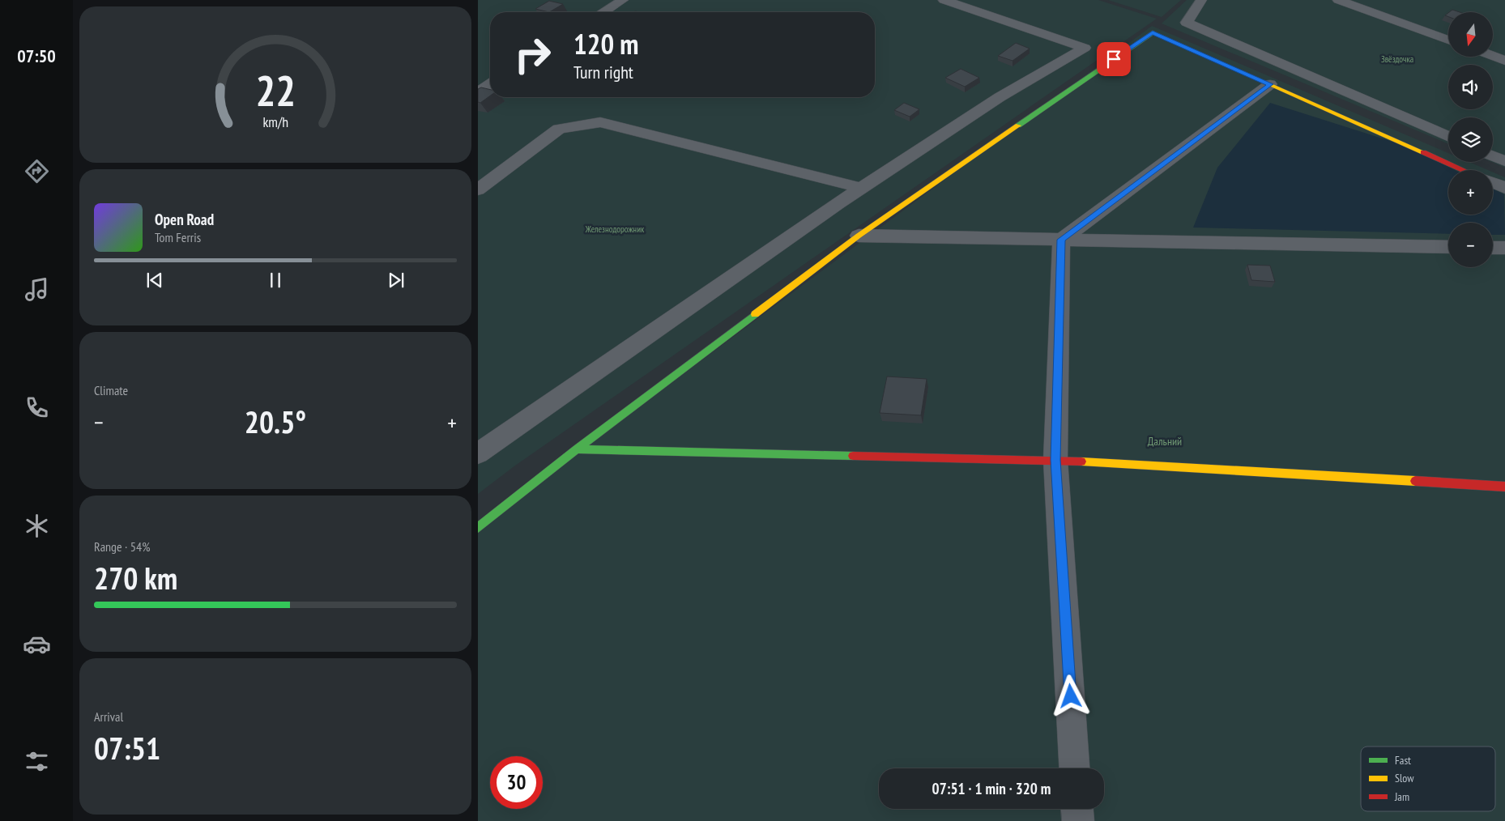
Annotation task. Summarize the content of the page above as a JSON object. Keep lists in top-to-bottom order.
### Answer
{
  "parks": ["Звёздочка", "Железнодорожник", "Дальний"],
  "legend": ["Fast", "Slow", "Jam"],
  "north": "bottom",
  "page": {
    "tabs": "07:50",
    "map_buttons": ["+", "−"],
    "turn": ["120 m", "Turn right"],
    "song": ["Open Road", "Tom Ferris"],
    "tile": [
      "Climate",
      ["Range · 54%", "270 km"],
      ["Arrival", "07:51"]
    ],
    "heat": ["−", "20.5°", "+"],
    "limit": "30",
    "trip": "07:51 · 1 min · 320 m",
    "gauge": ["22", "km/h"]
  }
}
